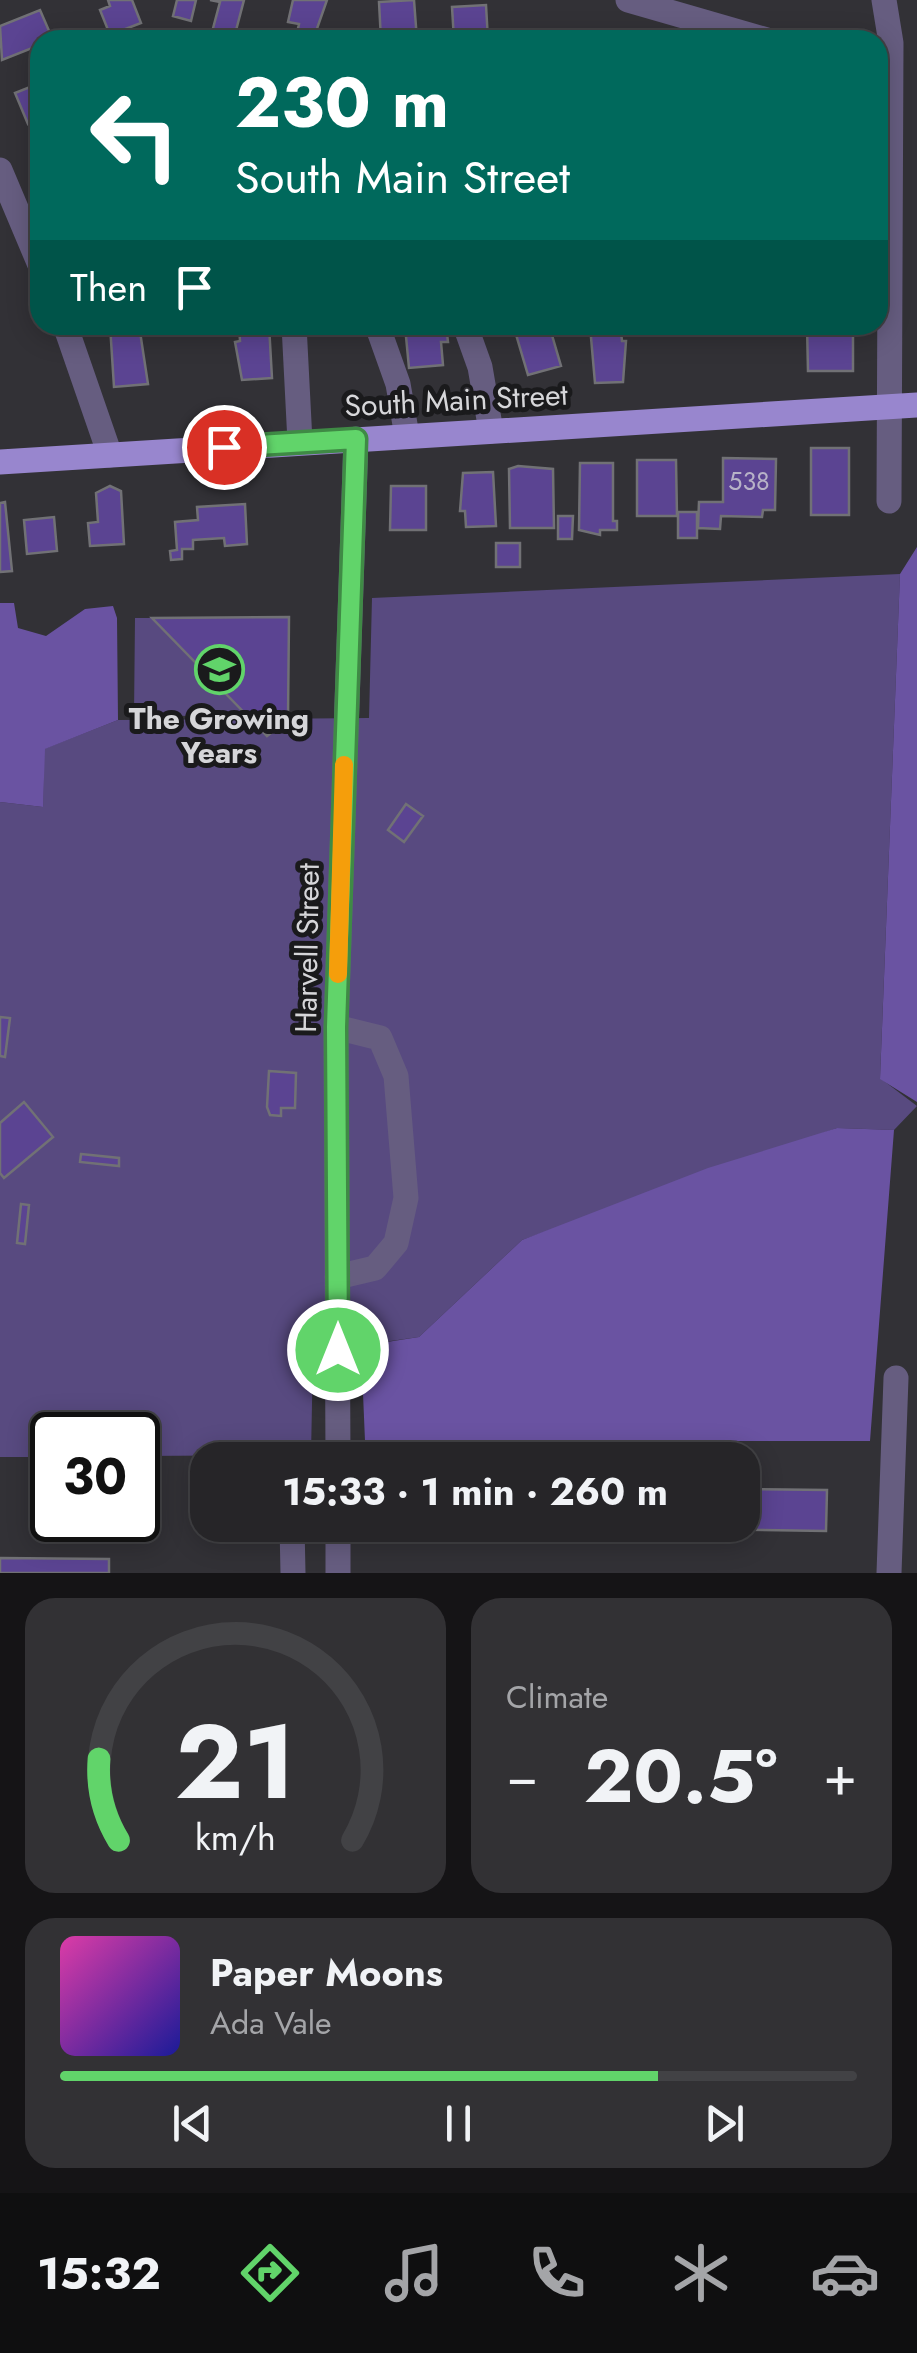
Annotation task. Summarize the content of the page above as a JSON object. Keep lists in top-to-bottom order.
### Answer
{
  "streets": {
    "main road": ["South Main Street"],
    "street": ["Harvell Street"]
  },
  "crossings": [
    ["South Main Street", "Harvell Street"]
  ],
  "places": {
    "school or university": ["The Growing Years"]
  },
  "house_numbers": ["538"],
  "page": {
    "turn": ["230 m", "South Main Street"],
    "then": "Then",
    "limit": "30",
    "trip": "15:33 · 1 min · 260 m",
    "tile": "Climate",
    "heat": ["−", "20.5°", "+"],
    "song": ["Paper Moons", "Ada Vale"],
    "tabs": "15:32",
    "gauge": ["21", "km/h"]
  }
}
